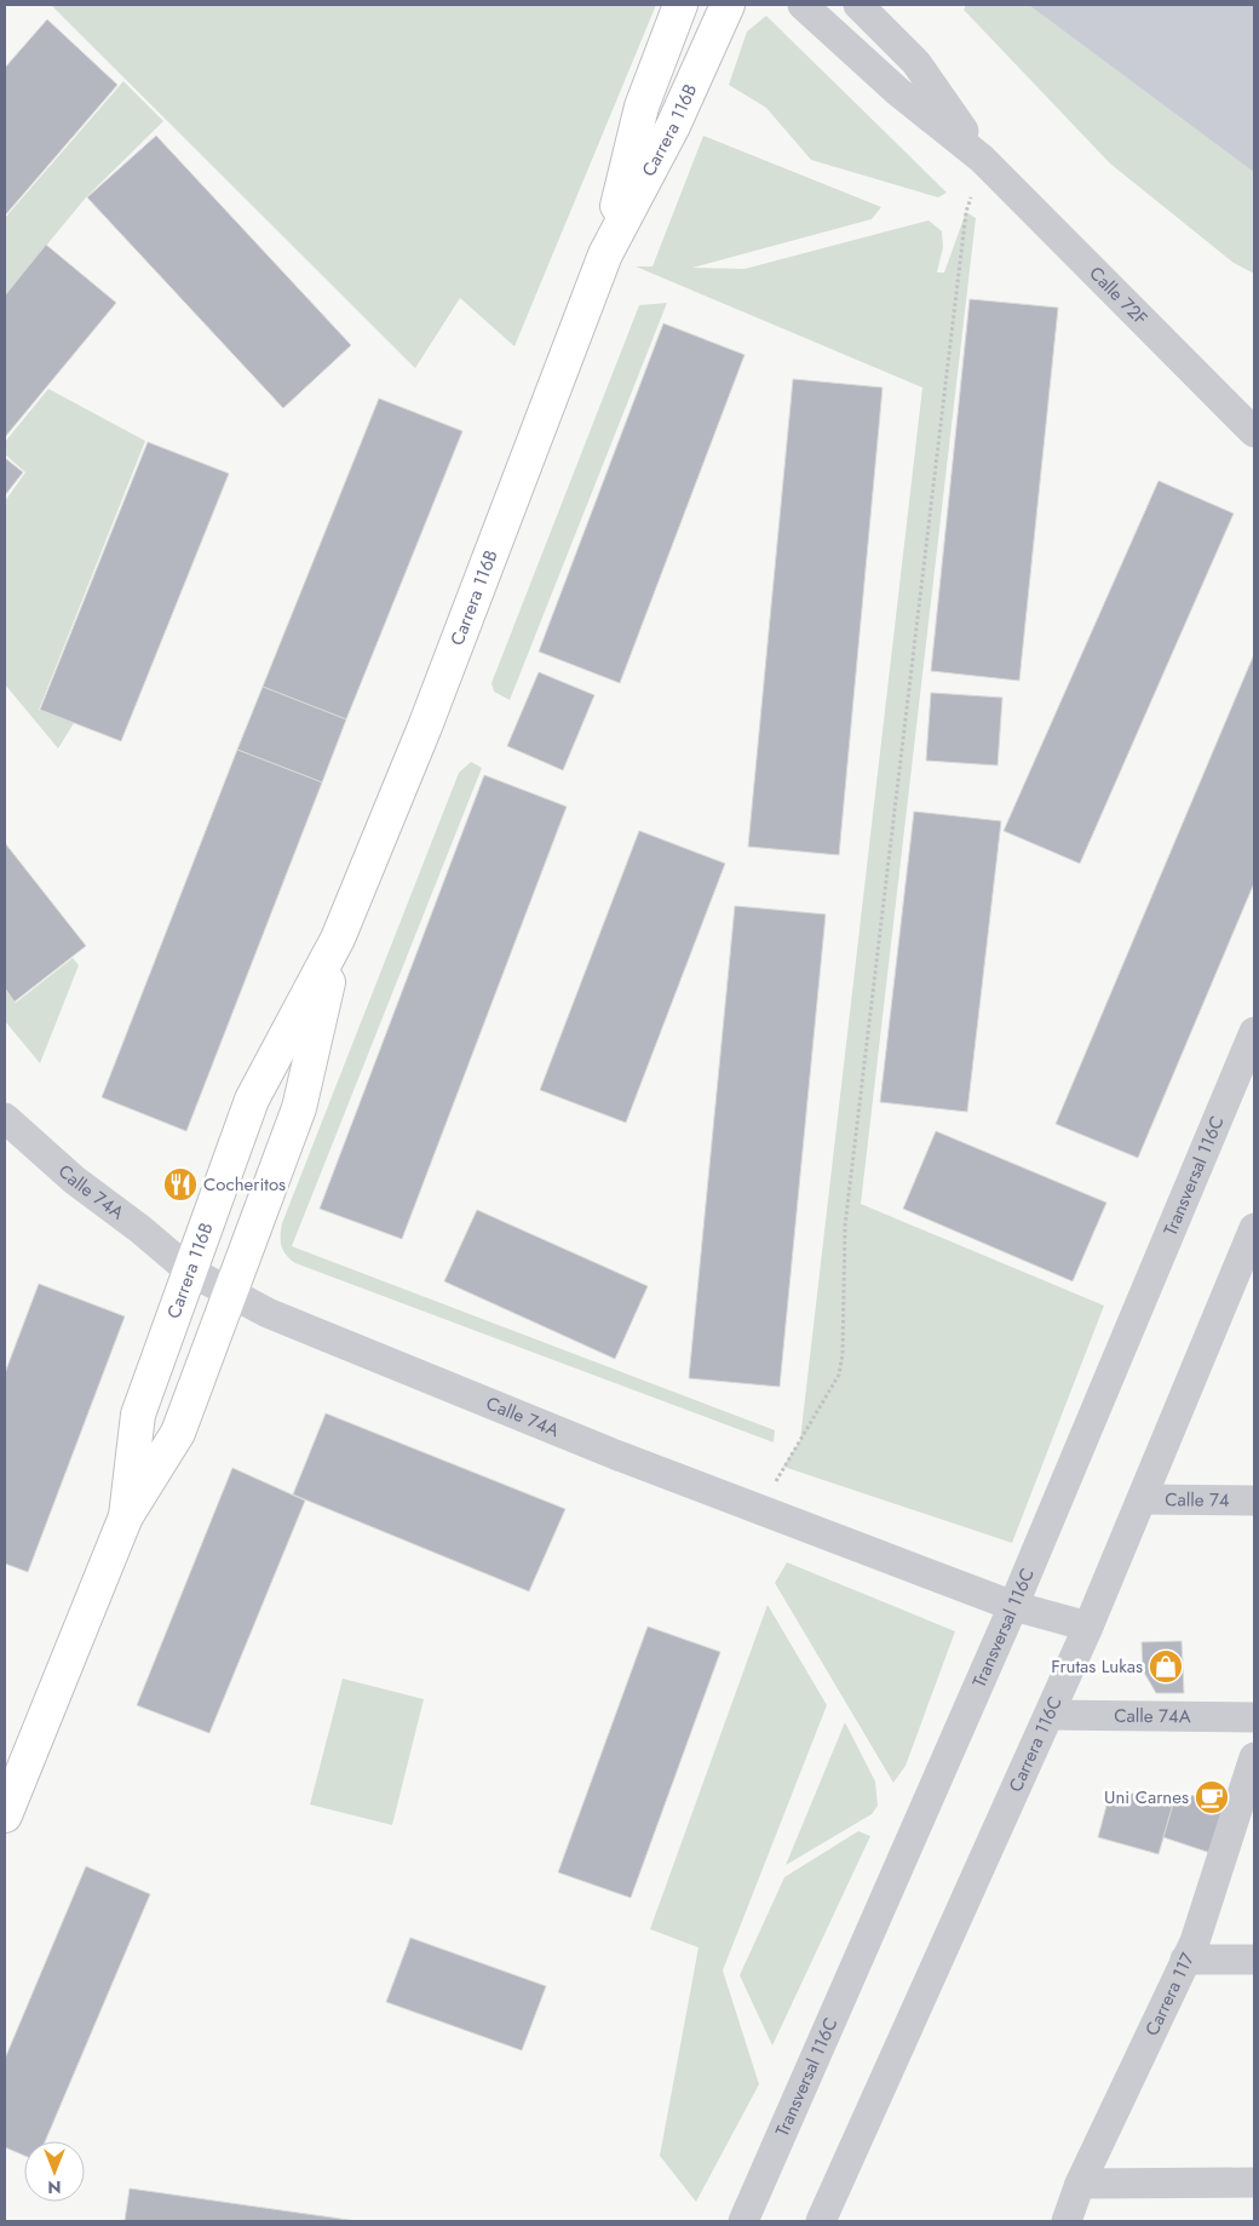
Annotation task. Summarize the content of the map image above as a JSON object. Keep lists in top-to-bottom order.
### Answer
{
  "streets": {
    "street": [
      "Carrera 116B",
      "Calle 72F",
      "Transversal 116C",
      "Calle 74A",
      "Calle 74",
      "Carrera 116C",
      "Carrera 117"
    ]
  },
  "crossings": [
    ["Carrera 116B", "Calle 74A"],
    ["Transversal 116C", "Calle 74A"],
    ["Calle 74A", "Carrera 116C"],
    ["Calle 74", "Carrera 116C"]
  ],
  "places": {
    "restaurant": ["Cocheritos"],
    "shop": ["Frutas Lukas"],
    "cafe": ["Uni Carnes"]
  },
  "north": "bottom"
}
